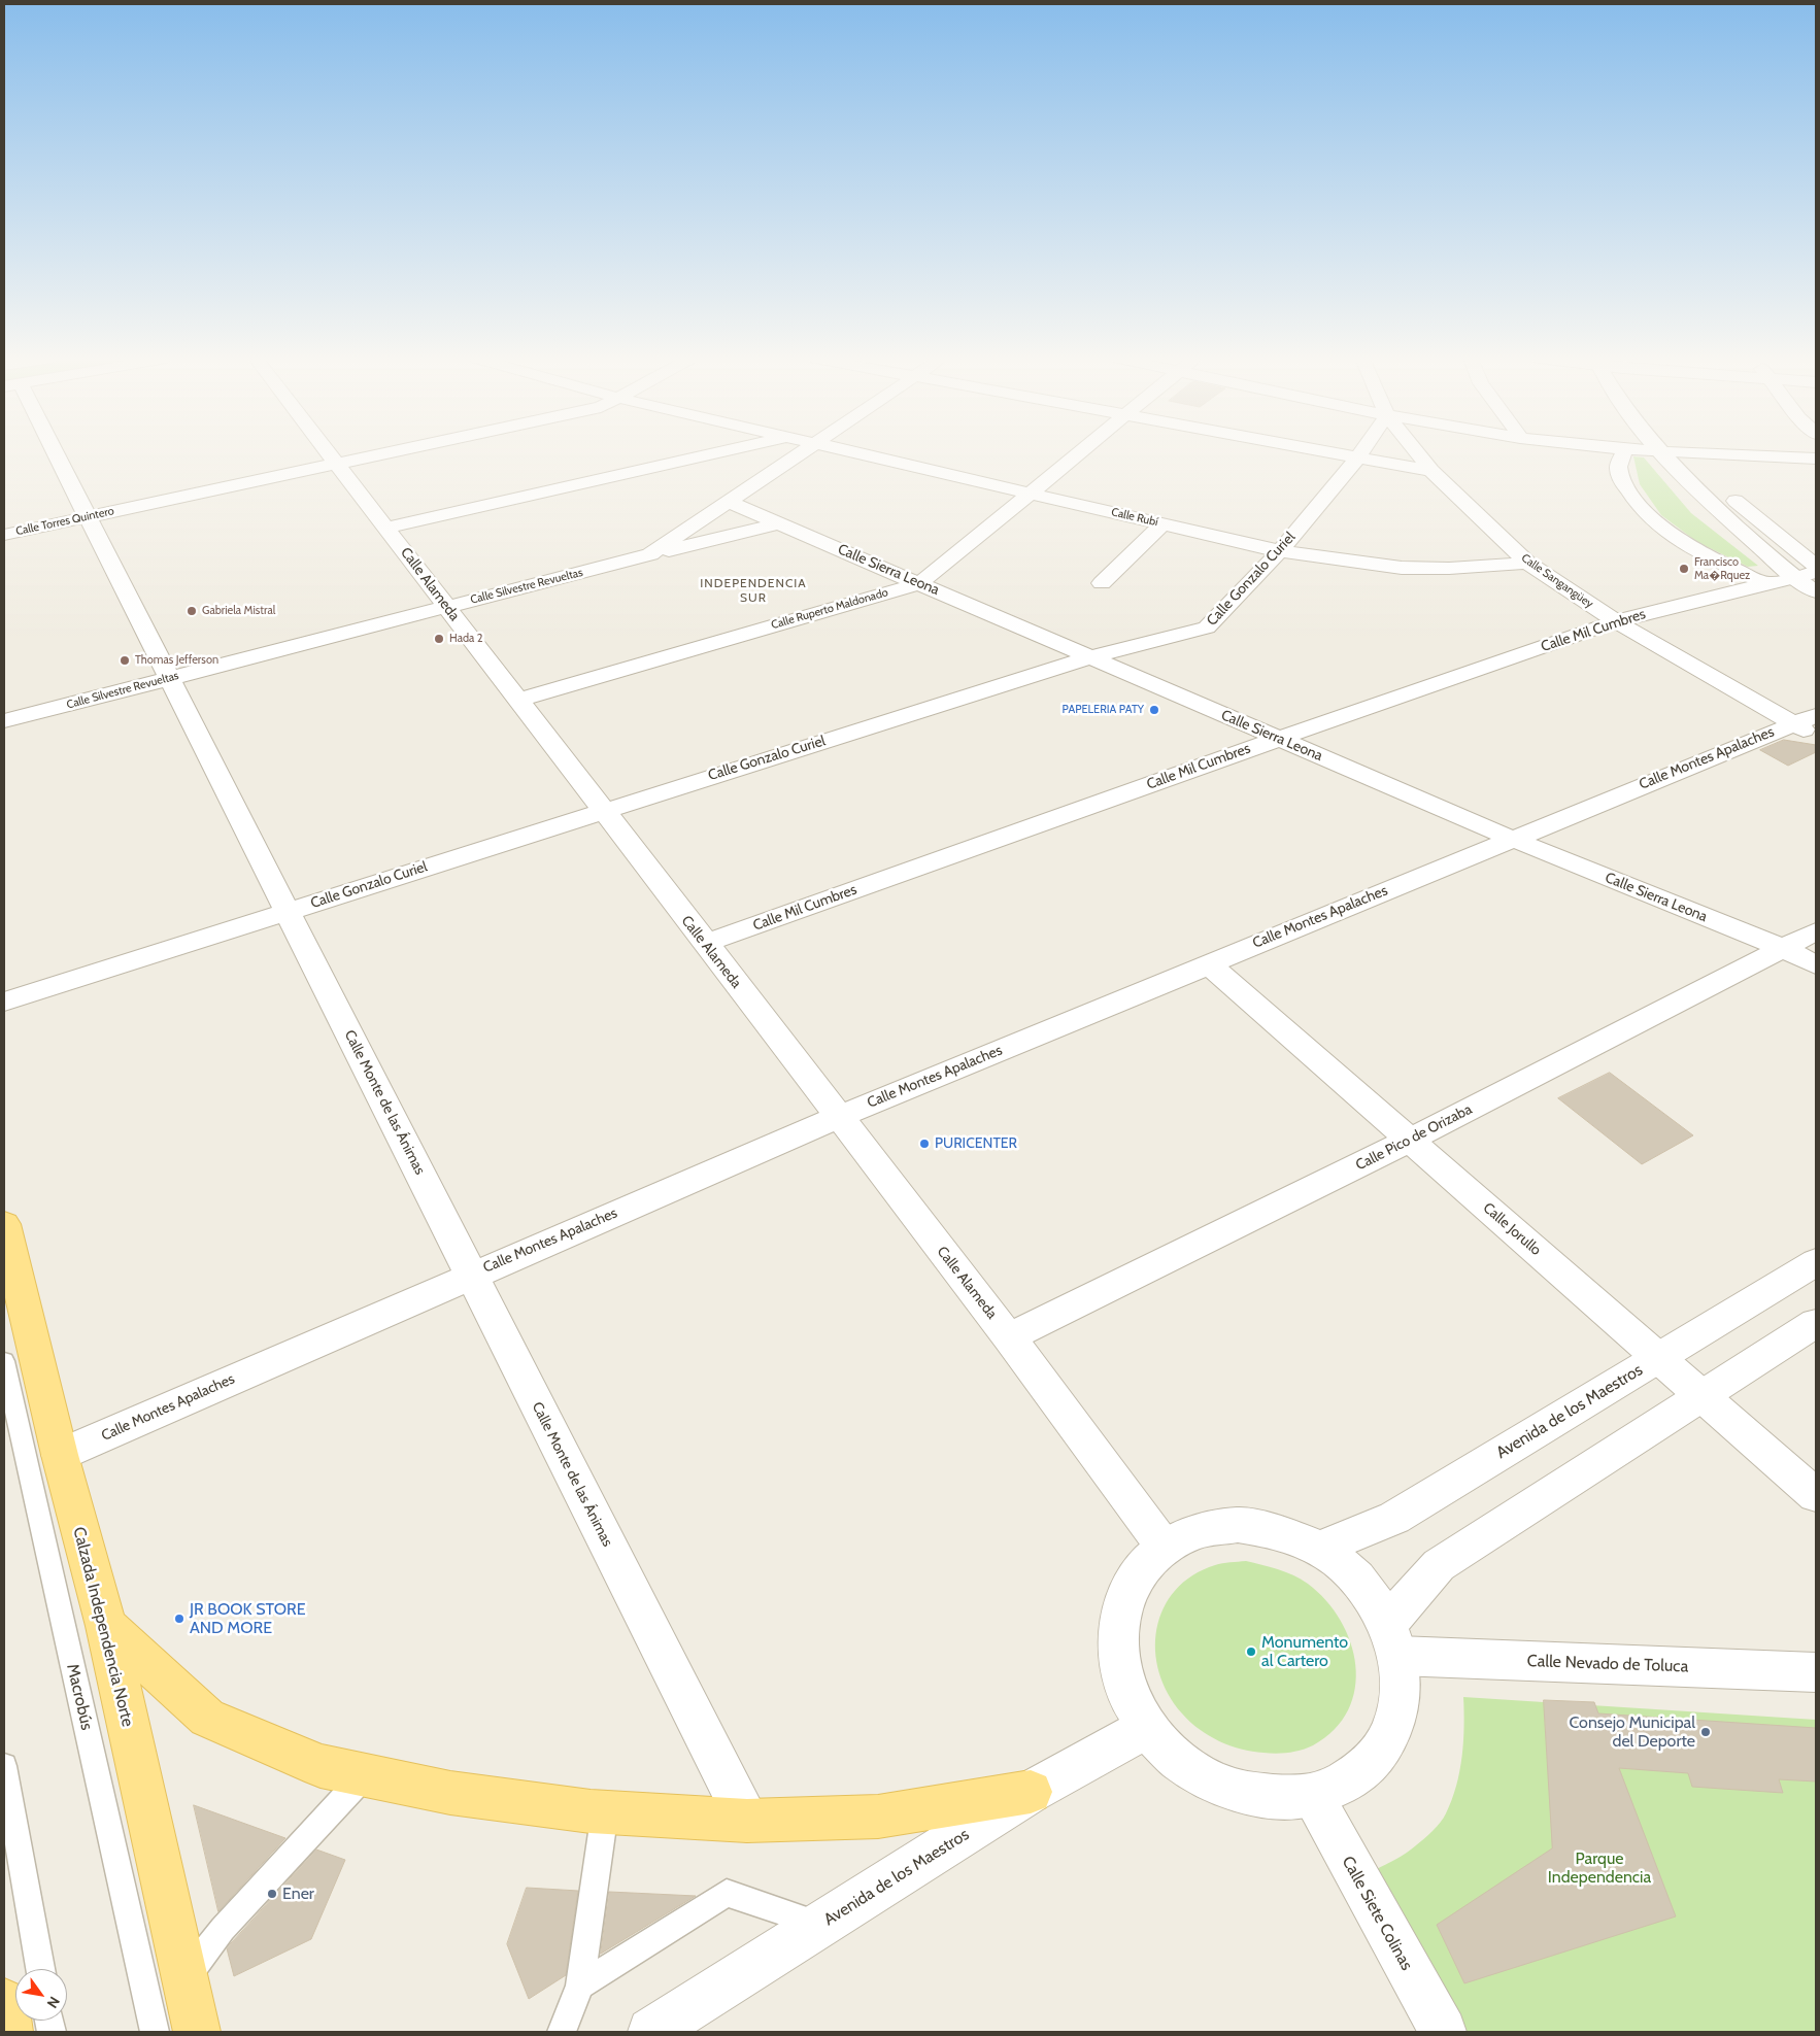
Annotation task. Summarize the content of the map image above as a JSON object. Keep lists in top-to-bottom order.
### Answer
{
  "streets": {
    "main road": ["Calzada Independencia Norte"],
    "street": [
      "Calle Rubí",
      "Calle Torres Quintero",
      "Calle Sierra Leona",
      "Calle Gonzalo Curiel",
      "Calle Sangangüey",
      "Calle Alameda",
      "Calle Silvestre Revueltas",
      "Calle Ruperto Maldonado",
      "Calle Mil Cumbres",
      "Calle Montes Apalaches",
      "Calle Monte de las Ánimas",
      "Calle Pico de Orizaba",
      "Calle Jorullo",
      "Avenida de los Maestros",
      "Calle Nevado de Toluca",
      "Calle Siete Colinas"
    ],
    "lane": ["Macrobús"]
  },
  "crossings": [
    ["Calle Rubí", "Calle Gonzalo Curiel"],
    ["Calle Rubí", "Calle Sangangüey"],
    ["Calle Rubí", "Calle Ruperto Maldonado"],
    ["Calle Torres Quintero", "Calle Alameda"],
    ["Calle Torres Quintero", "Calle Monte de las Ánimas"],
    ["Calle Sierra Leona", "Calle Gonzalo Curiel"],
    ["Calle Sierra Leona", "Calle Silvestre Revueltas"],
    ["Calle Sierra Leona", "Calle Ruperto Maldonado"],
    ["Calle Sierra Leona", "Calle Mil Cumbres"],
    ["Calle Sierra Leona", "Calle Montes Apalaches"],
    ["Calle Sierra Leona", "Calle Pico de Orizaba"],
    ["Calle Gonzalo Curiel", "Calle Alameda"],
    ["Calle Gonzalo Curiel", "Calle Monte de las Ánimas"],
    ["Calle Sangangüey", "Calle Mil Cumbres"],
    ["Calle Sangangüey", "Calle Montes Apalaches"],
    ["Calle Alameda", "Calle Silvestre Revueltas"],
    ["Calle Alameda", "Calle Ruperto Maldonado"],
    ["Calle Alameda", "Calle Mil Cumbres"],
    ["Calle Alameda", "Calle Montes Apalaches"],
    ["Calle Alameda", "Calle Pico de Orizaba"],
    ["Calle Silvestre Revueltas", "Calle Monte de las Ánimas"],
    ["Calle Montes Apalaches", "Calle Monte de las Ánimas"],
    ["Calle Montes Apalaches", "Calle Jorullo"],
    ["Calle Montes Apalaches", "Calzada Independencia Norte"],
    ["Calle Pico de Orizaba", "Calle Jorullo"],
    ["Calle Jorullo", "Avenida de los Maestros"]
  ],
  "districts": ["INDEPENDENCIA SUR"],
  "parks": ["Parque Independencia"],
  "places": [
    "Francisco Ma�Rquez",
    "Gabriela Mistral",
    "Hada 2",
    "Thomas Jefferson",
    "PAPELERIA PATY",
    "PURICENTER",
    "JR BOOK STORE AND MORE",
    "Monumento al Cartero",
    "Consejo Municipal del Deporte",
    "Ener"
  ],
  "north": "bottom right"
}
